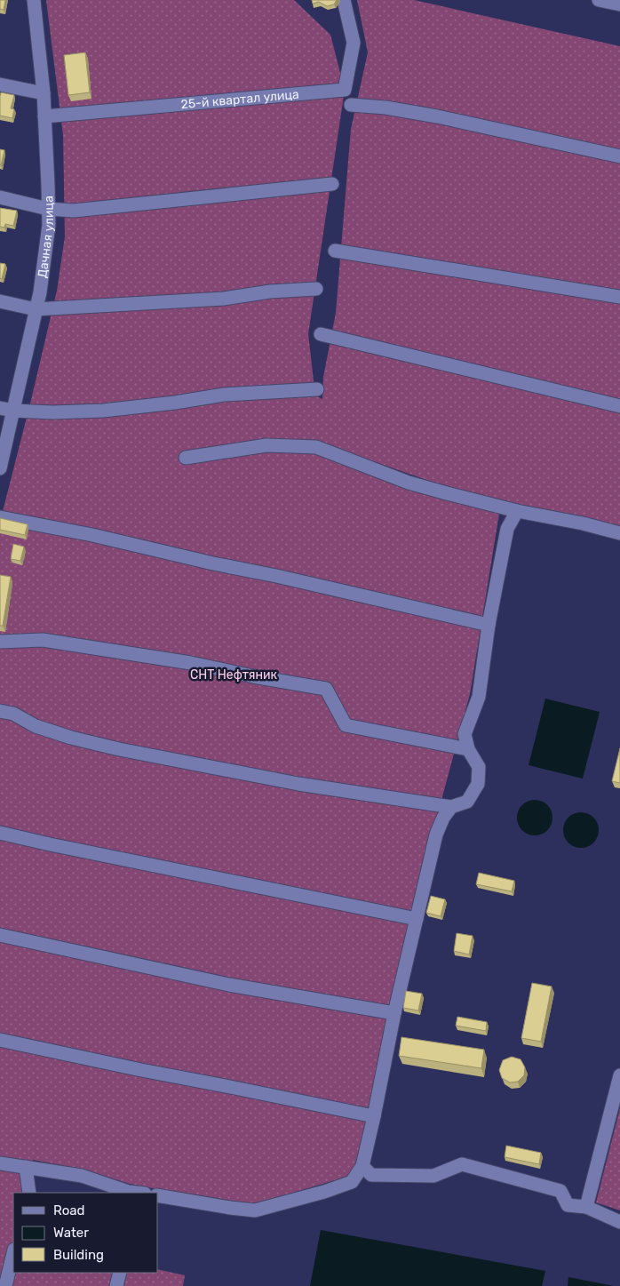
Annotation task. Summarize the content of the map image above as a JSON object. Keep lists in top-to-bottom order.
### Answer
{
  "streets": {
    "street": ["25-й квартал улица", "Дачная улица"]
  },
  "crossings": [
    ["25-й квартал улица", "Дачная улица"]
  ],
  "parks": ["СНТ Нефтяник"],
  "legend": ["Road", "Water", "Building"]
}
